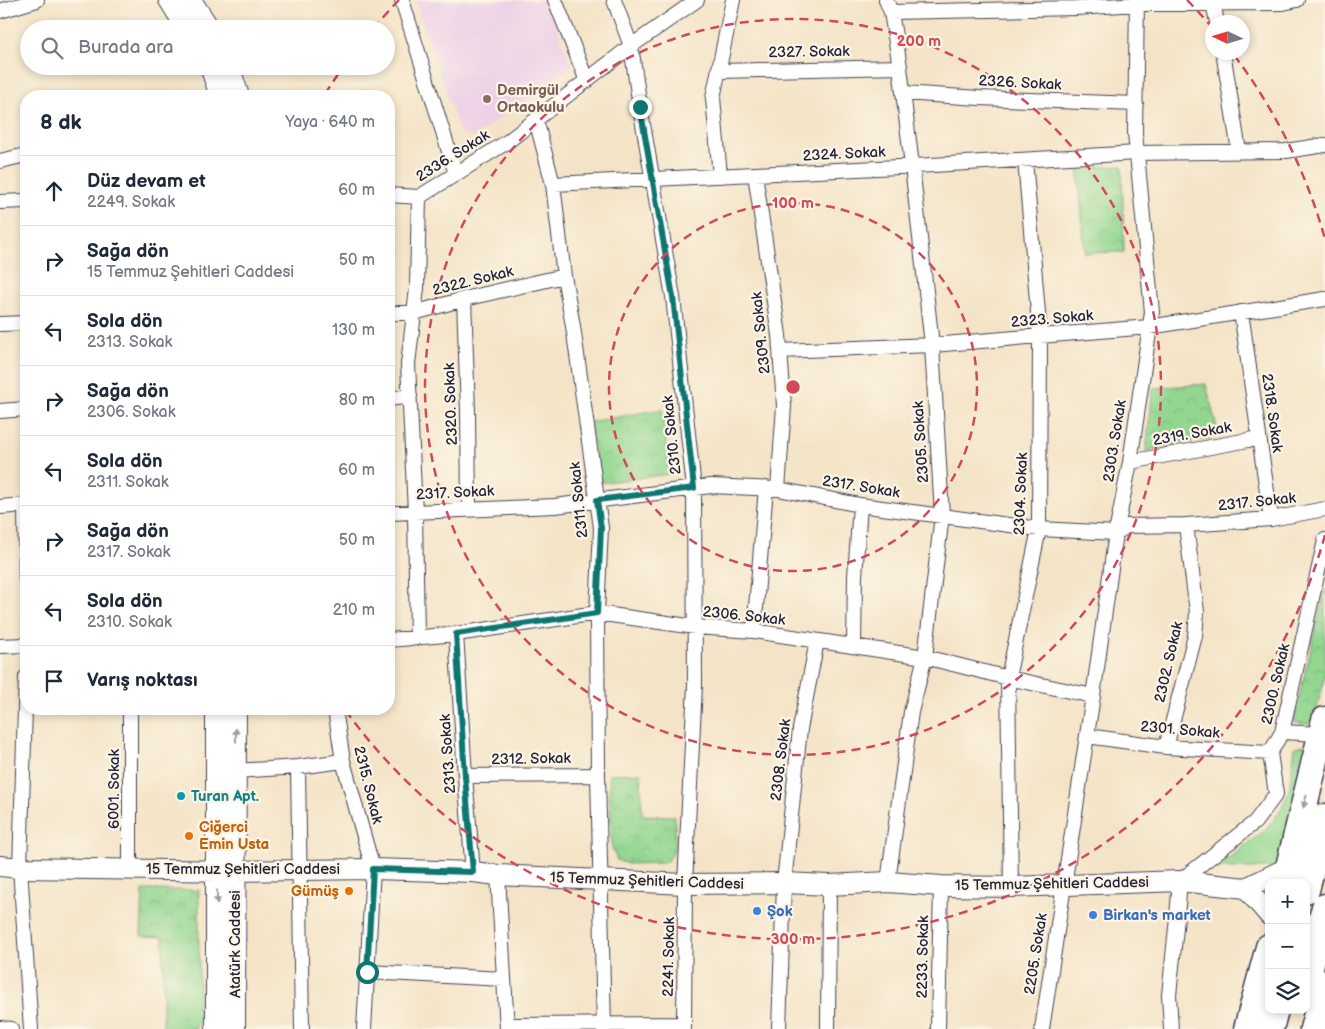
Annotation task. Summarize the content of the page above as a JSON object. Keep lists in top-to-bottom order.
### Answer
{
  "streets": {
    "main road": ["15 Temmuz Şehitleri Caddesi", "Atatürk Caddesi"],
    "street": [
      "2327. Sokak",
      "2326. Sokak",
      "2324. Sokak",
      "2336. Sokak",
      "2322. Sokak",
      "2323. Sokak",
      "2309. Sokak",
      "2320. Sokak",
      "2318. Sokak",
      "2319. Sokak",
      "2310. Sokak",
      "2303. Sokak",
      "2305. Sokak",
      "2317. Sokak",
      "2304. Sokak",
      "2311. Sokak",
      "2306. Sokak",
      "2302. Sokak",
      "2300. Sokak",
      "2301. Sokak",
      "2313. Sokak",
      "2312. Sokak",
      "2308. Sokak",
      "2315. Sokak",
      "6001. Sokak",
      "2205. Sokak",
      "2241. Sokak",
      "2233. Sokak"
    ]
  },
  "crossings": [
    ["2327. Sokak", "2305. Sokak"],
    ["2326. Sokak", "2303. Sokak"],
    ["2326. Sokak", "2305. Sokak"],
    ["2324. Sokak", "2309. Sokak"],
    ["2324. Sokak", "2310. Sokak"],
    ["2324. Sokak", "2303. Sokak"],
    ["2324. Sokak", "2305. Sokak"],
    ["2324. Sokak", "2304. Sokak"],
    ["2324. Sokak", "2311. Sokak"],
    ["2336. Sokak", "2310. Sokak"],
    ["2336. Sokak", "2311. Sokak"],
    ["2322. Sokak", "2320. Sokak"],
    ["2322. Sokak", "2311. Sokak"],
    ["2323. Sokak", "2309. Sokak"],
    ["2323. Sokak", "2318. Sokak"],
    ["2323. Sokak", "2303. Sokak"],
    ["2323. Sokak", "2305. Sokak"],
    ["2323. Sokak", "2304. Sokak"],
    ["2309. Sokak", "2317. Sokak"],
    ["2309. Sokak", "2306. Sokak"],
    ["2320. Sokak", "2317. Sokak"],
    ["2318. Sokak", "2319. Sokak"],
    ["2318. Sokak", "2317. Sokak"],
    ["2319. Sokak", "2303. Sokak"],
    ["2310. Sokak", "2317. Sokak"],
    ["2310. Sokak", "2306. Sokak"],
    ["2310. Sokak", "15 Temmuz Şehitleri Caddesi"],
    ["2310. Sokak", "2241. Sokak"],
    ["2303. Sokak", "2317. Sokak"],
    ["2303. Sokak", "2306. Sokak"],
    ["2303. Sokak", "2301. Sokak"],
    ["2303. Sokak", "15 Temmuz Şehitleri Caddesi"],
    ["2303. Sokak", "2205. Sokak"],
    ["2305. Sokak", "2317. Sokak"],
    ["2305. Sokak", "2306. Sokak"],
    ["2305. Sokak", "15 Temmuz Şehitleri Caddesi"],
    ["2317. Sokak", "2304. Sokak"],
    ["2317. Sokak", "2311. Sokak"],
    ["2317. Sokak", "2302. Sokak"],
    ["2304. Sokak", "2306. Sokak"],
    ["2304. Sokak", "15 Temmuz Şehitleri Caddesi"],
    ["2311. Sokak", "2306. Sokak"],
    ["2311. Sokak", "2312. Sokak"],
    ["2311. Sokak", "15 Temmuz Şehitleri Caddesi"],
    ["2306. Sokak", "2313. Sokak"],
    ["2306. Sokak", "2308. Sokak"],
    ["2302. Sokak", "2301. Sokak"],
    ["2300. Sokak", "2301. Sokak"],
    ["2313. Sokak", "2312. Sokak"],
    ["2313. Sokak", "15 Temmuz Şehitleri Caddesi"],
    ["2308. Sokak", "15 Temmuz Şehitleri Caddesi"],
    ["2315. Sokak", "15 Temmuz Şehitleri Caddesi"],
    ["6001. Sokak", "15 Temmuz Şehitleri Caddesi"],
    ["15 Temmuz Şehitleri Caddesi", "Atatürk Caddesi"],
    ["15 Temmuz Şehitleri Caddesi", "2205. Sokak"],
    ["15 Temmuz Şehitleri Caddesi", "2241. Sokak"],
    ["15 Temmuz Şehitleri Caddesi", "2233. Sokak"]
  ],
  "places": [
    "Demirgül Ortaokulu",
    "Turan Apt.",
    "Ciğerci Emin Usta",
    "Gümüş",
    "Şok",
    "Birkan's market"
  ],
  "north": "left",
  "page": {
    "search": "Burada ara",
    "heading": ["8 dk", "Yaya · 640 m"],
    "list": [
      ["Düz devam et", "2249. Sokak", "60 m"],
      ["Sağa dön", "15 Temmuz Şehitleri Caddesi", "50 m"],
      ["Sola dön", "2313. Sokak", "130 m"],
      ["Sağa dön", "2306. Sokak", "80 m"],
      ["Sola dön", "2311. Sokak", "60 m"],
      ["Sağa dön", "2317. Sokak", "50 m"],
      ["Sola dön", "2310. Sokak", "210 m"],
      "Varış noktası"
    ],
    "map_buttons": ["+", "−"]
  },
  "rings": ["200 m", "100 m", "300 m"]
}
